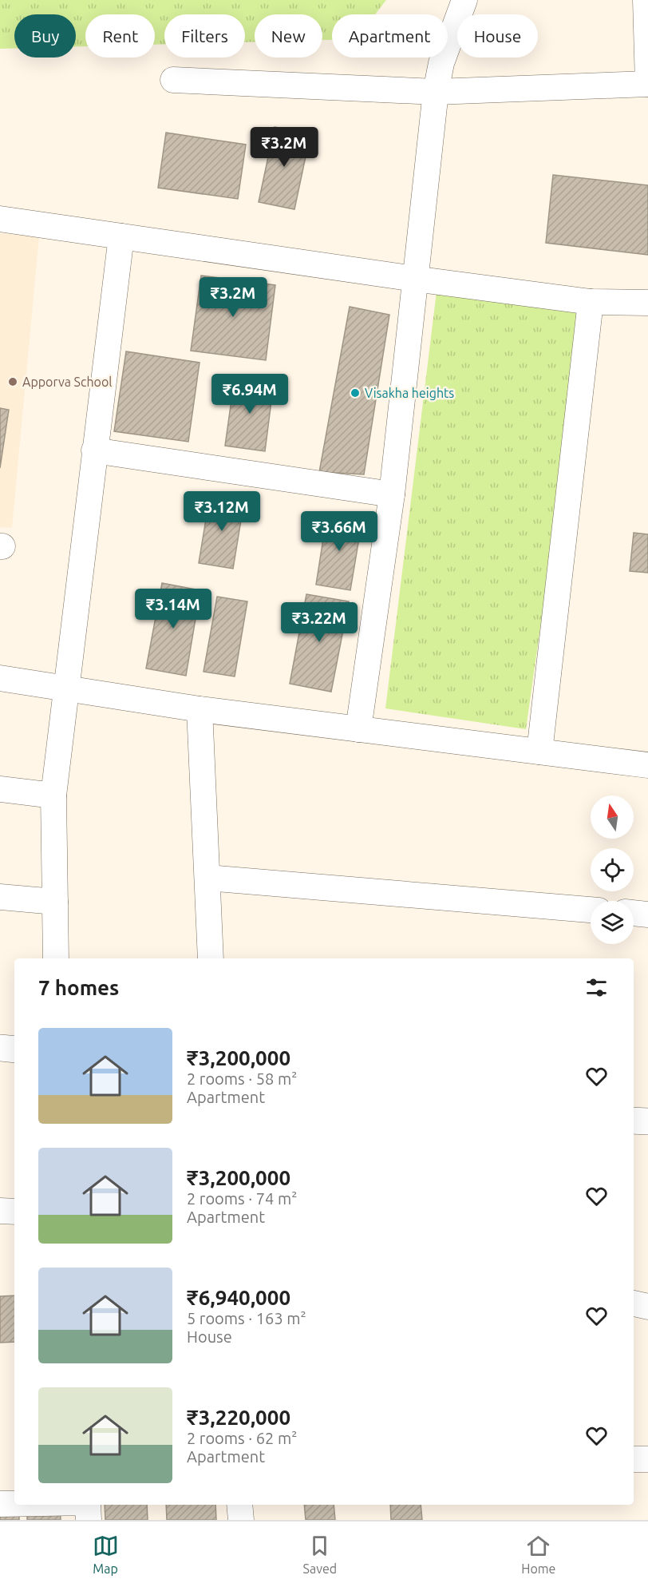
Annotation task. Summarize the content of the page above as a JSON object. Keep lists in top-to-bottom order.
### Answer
{
  "places": ["Apporva School", "Visakha heights"],
  "north": "top",
  "page": {
    "chip": [
      "Buy",
      "Rent",
      "Filters",
      "New",
      "Apartment",
      "House"
    ],
    "price": [
      "₹3.2M",
      "₹3.2M",
      "₹6.94M",
      "₹3.12M",
      "₹3.66M",
      "₹3.14M",
      "₹3.22M"
    ],
    "heading": "7 homes",
    "list": [
      {
        "name": "₹3,200,000",
        "note": "2 rooms · 58 m² · Apartment"
      },
      {
        "name": "₹3,200,000",
        "note": "2 rooms · 74 m² · Apartment"
      },
      {
        "name": "₹6,940,000",
        "note": "5 rooms · 163 m² · House"
      },
      {
        "name": "₹3,220,000",
        "note": "2 rooms · 62 m² · Apartment"
      }
    ],
    "tabs": ["Map", "Saved", "Home"]
  }
}
